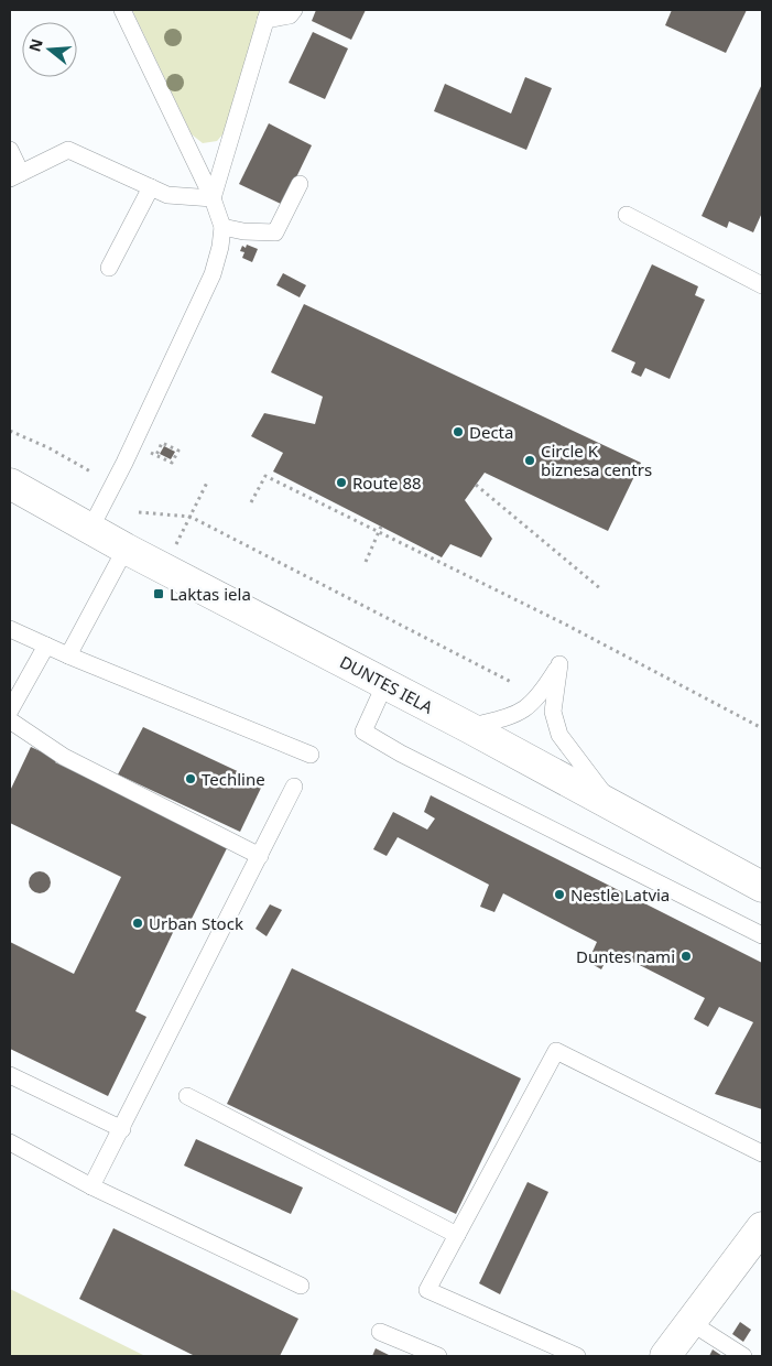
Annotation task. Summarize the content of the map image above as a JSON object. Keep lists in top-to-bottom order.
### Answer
{
  "streets": {
    "main road": ["DUNTES IELA"]
  },
  "places": {
    "other": [
      "Decta",
      "Circle K biznesa centrs",
      "Route 88",
      "Techline",
      "Nestle Latvia",
      "Urban Stock",
      "Duntes nami"
    ],
    "transit": ["Laktas iela"]
  },
  "north": "left"
}
